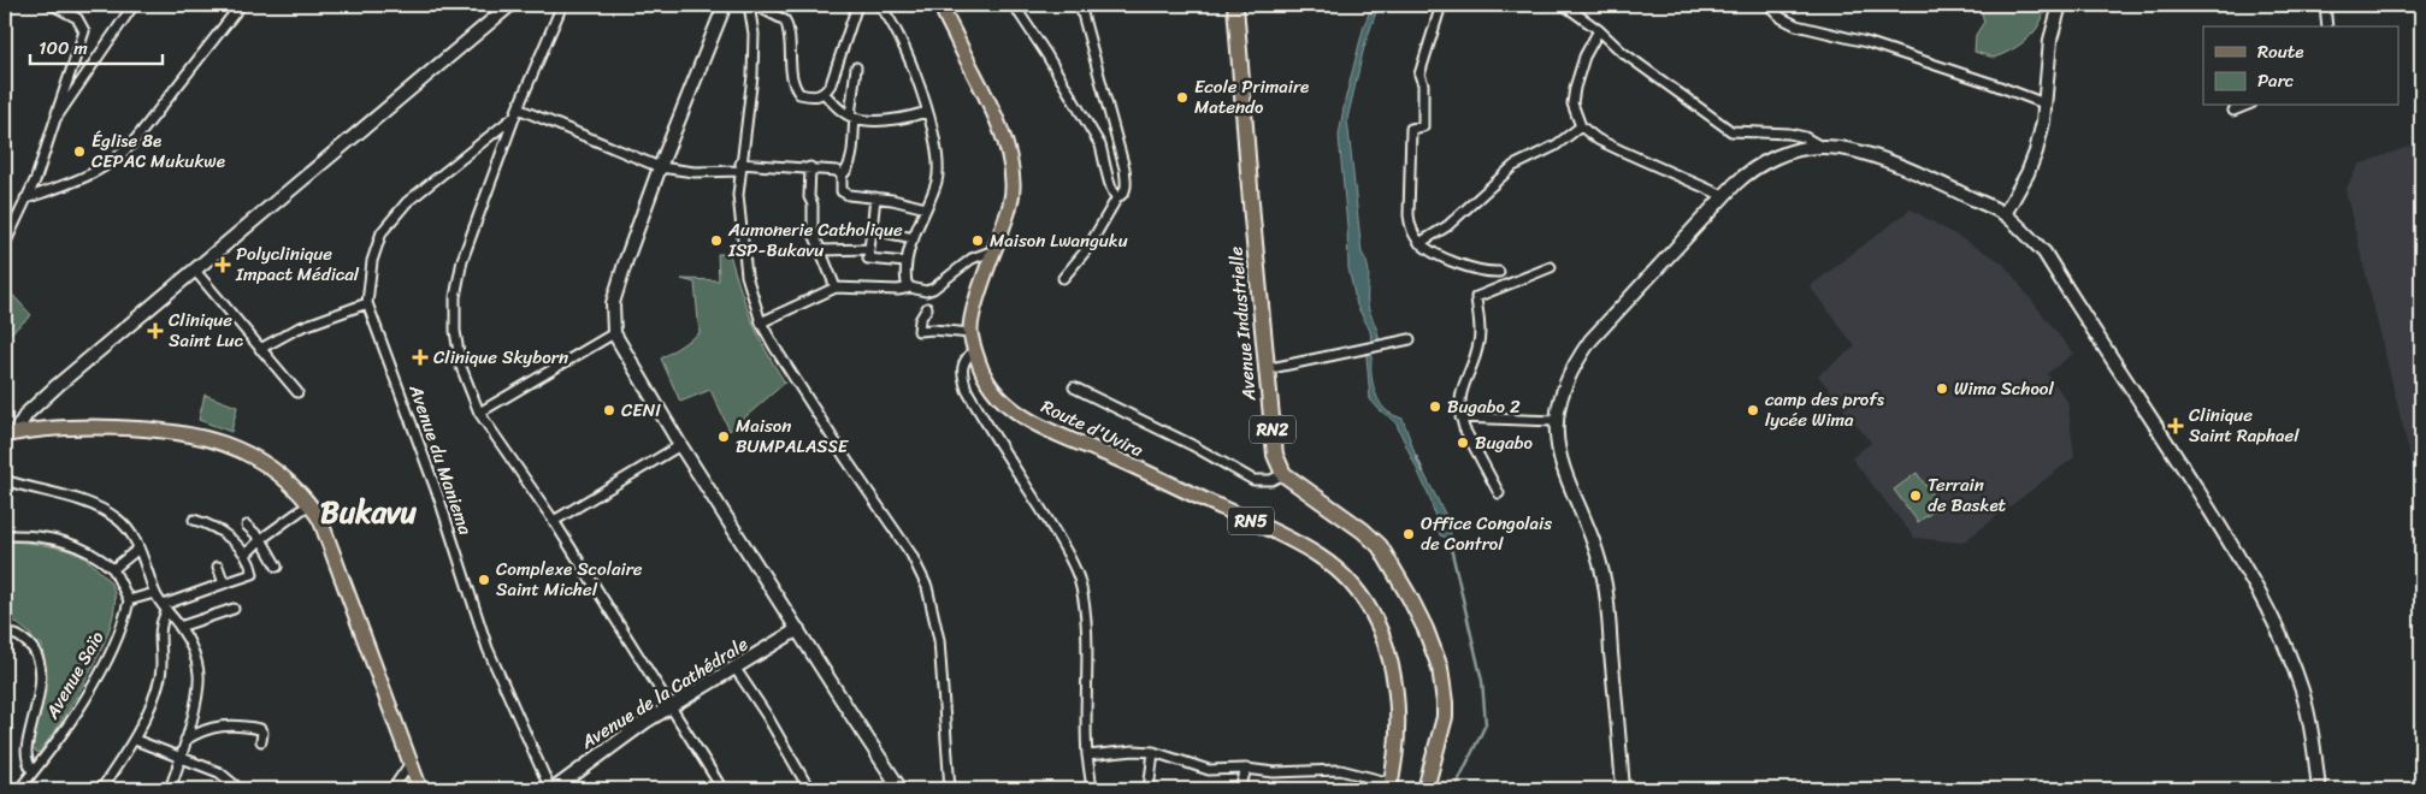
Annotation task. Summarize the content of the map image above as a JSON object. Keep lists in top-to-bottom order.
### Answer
{
  "streets": {
    "highway": ["Avenue Industrielle", "RN2"],
    "main road": ["Route d'Uvira", "RN5"],
    "street": ["Avenue du Maniema", "Avenue Saïo", "Avenue de la Cathédrale"]
  },
  "crossings": [
    ["Avenue du Maniema", "Avenue de la Cathédrale"]
  ],
  "districts": ["Bukavu"],
  "places": {
    "other": [
      "Ecole Primaire Matendo",
      "Église 8e CEPAC Mukukwe",
      "Aumonerie Catholique ISP-Bukavu",
      "Maison Lwanguku",
      "Wima School",
      "Bugabo 2",
      "CENI",
      "camp des profs lycée Wima",
      "Maison BUMPALASSE",
      "Bugabo",
      "Terrain de Basket",
      "Office Congolais de Control",
      "Complexe Scolaire Saint Michel"
    ],
    "health": [
      "Polyclinique Impact Médical",
      "Clinique Saint Luc",
      "Clinique Skyborn",
      "Clinique Saint Raphael"
    ]
  },
  "legend": ["Route", "Parc"],
  "scale_bar": "100 m"
}
